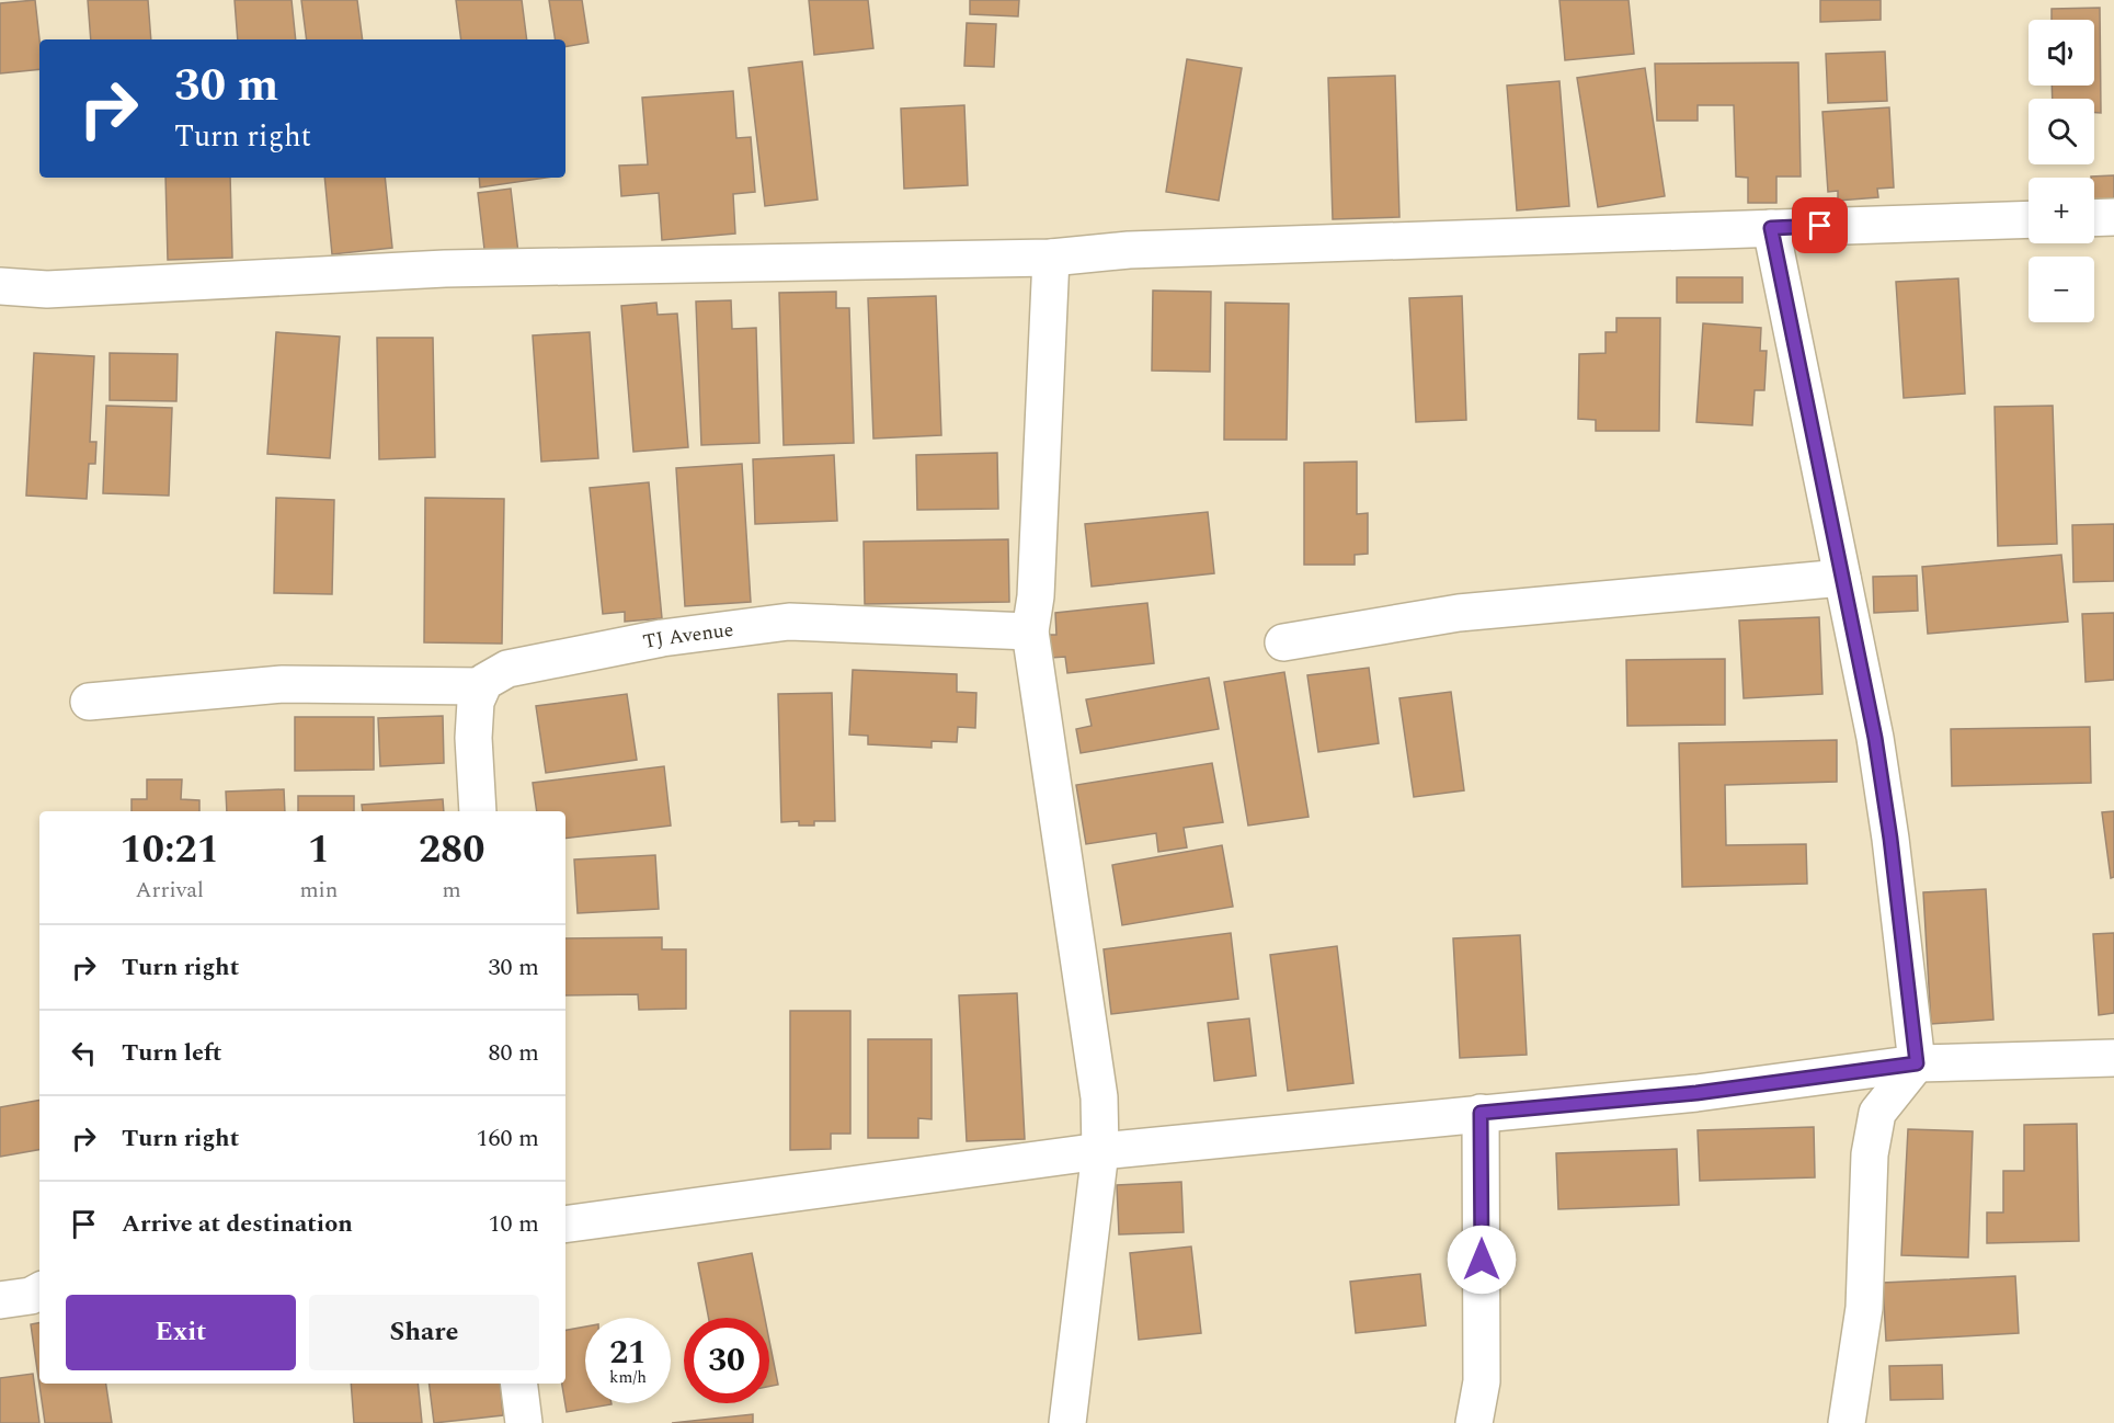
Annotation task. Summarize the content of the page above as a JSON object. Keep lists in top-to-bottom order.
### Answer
{
  "streets": {
    "street": ["TJ Avenue"]
  },
  "page": {
    "map_buttons": ["+", "−"],
    "turn": ["30 m", "Turn right"],
    "eta": [
      "10:21",
      "Arrival",
      "1",
      "min",
      "280",
      "m"
    ],
    "list": [
      {
        "name": "Turn right",
        "value": "30 m"
      },
      {
        "name": "Turn left",
        "value": "80 m"
      },
      {
        "name": "Turn right",
        "value": "160 m"
      },
      {
        "name": "Arrive at destination",
        "value": "10 m"
      }
    ],
    "buttons": ["Exit", "Share"],
    "speed": "21 km/h",
    "limit": "30"
  }
}
